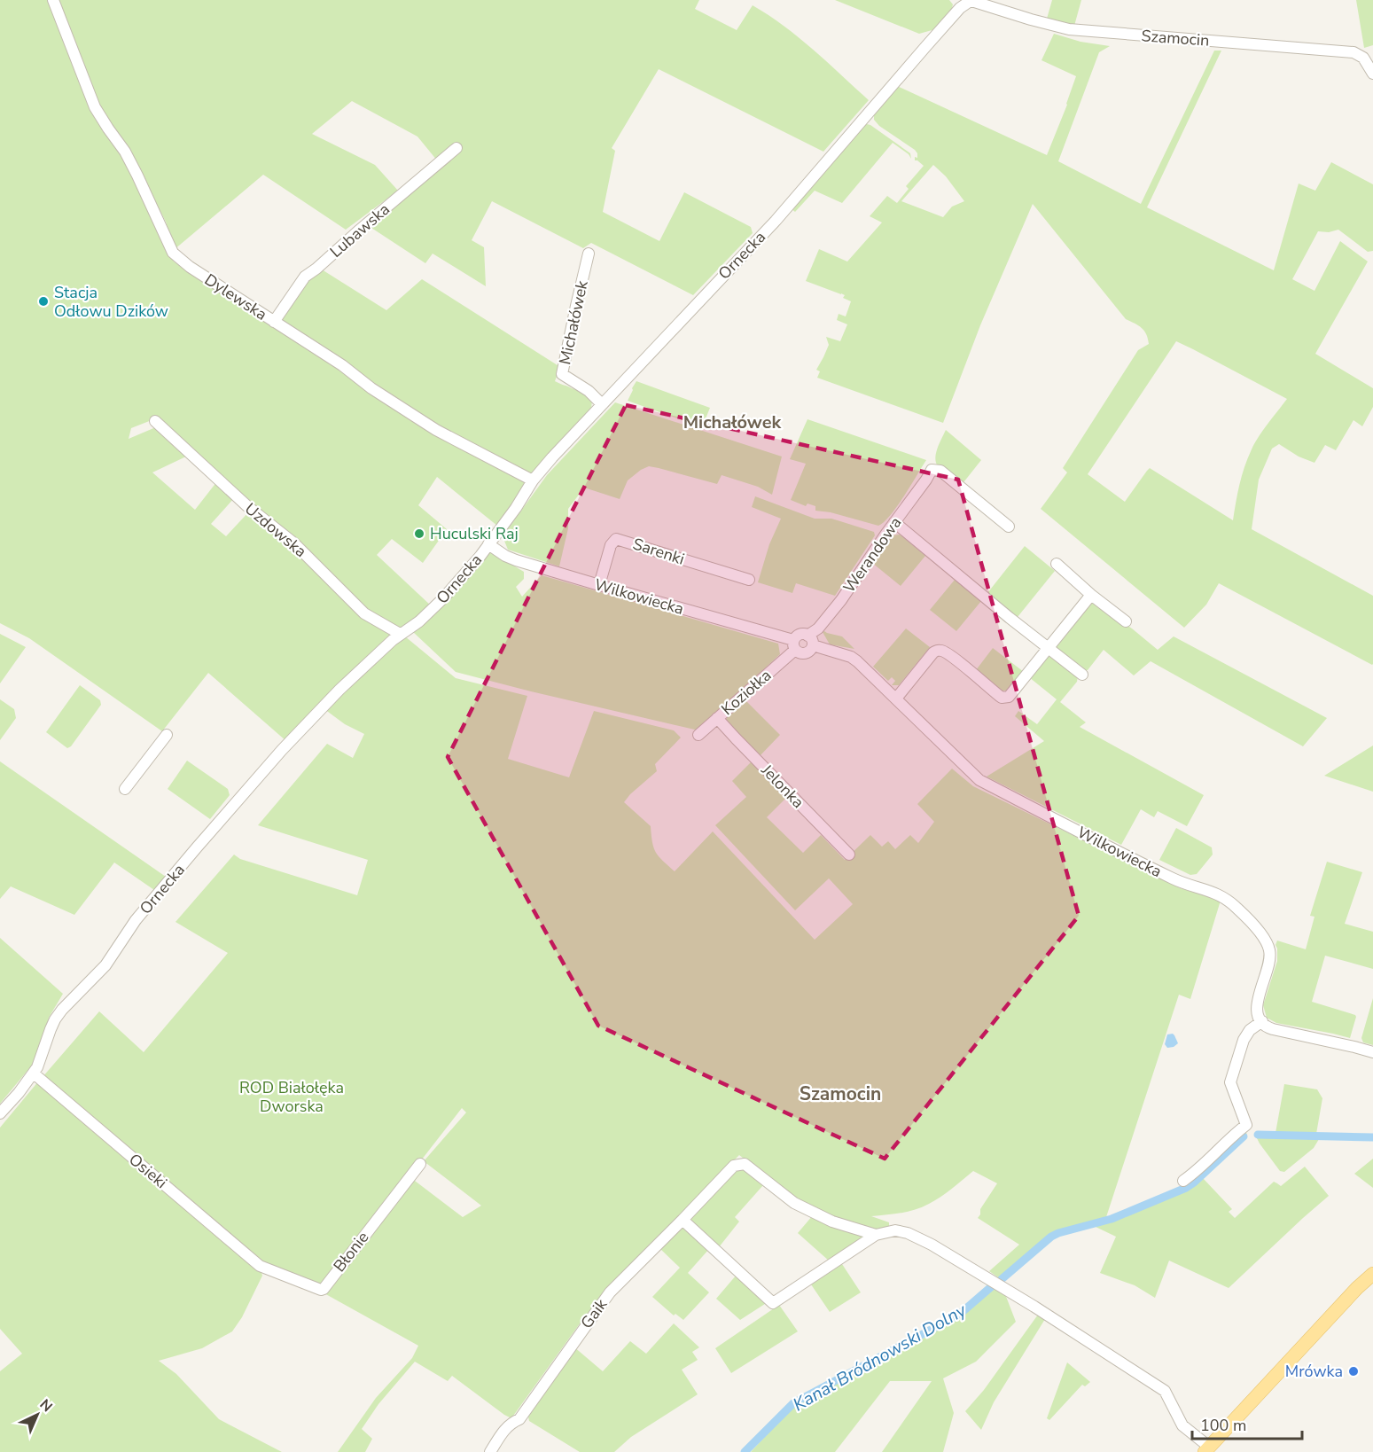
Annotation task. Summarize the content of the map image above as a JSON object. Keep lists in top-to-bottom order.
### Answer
{
  "streets": {
    "street": [
      "Szamocin",
      "Lubawska",
      "Ornecka",
      "Dylewska",
      "Michałówek",
      "Uzdowska",
      "Sarenki",
      "Werandowa",
      "Wilkowiecka",
      "Koziołka",
      "Jelonka",
      "Osieki",
      "Błonie",
      "Gaik"
    ]
  },
  "crossings": [
    ["Szamocin", "Ornecka"],
    ["Lubawska", "Dylewska"],
    ["Ornecka", "Dylewska"],
    ["Ornecka", "Michałówek"],
    ["Ornecka", "Uzdowska"],
    ["Ornecka", "Wilkowiecka"],
    ["Ornecka", "Osieki"],
    ["Sarenki", "Wilkowiecka"],
    ["Werandowa", "Wilkowiecka"],
    ["Werandowa", "Koziołka"],
    ["Wilkowiecka", "Koziołka"],
    ["Koziołka", "Jelonka"],
    ["Osieki", "Błonie"]
  ],
  "districts": ["Michałówek", "Szamocin"],
  "water": ["Kanał Bródnowski Dolny"],
  "parks": ["ROD Białołęka Dworska"],
  "places": ["Stacja Odłowu Dzików", "Huculski Raj", "Mrówka"],
  "scale_bar": "100 m",
  "north": "top right"
}
